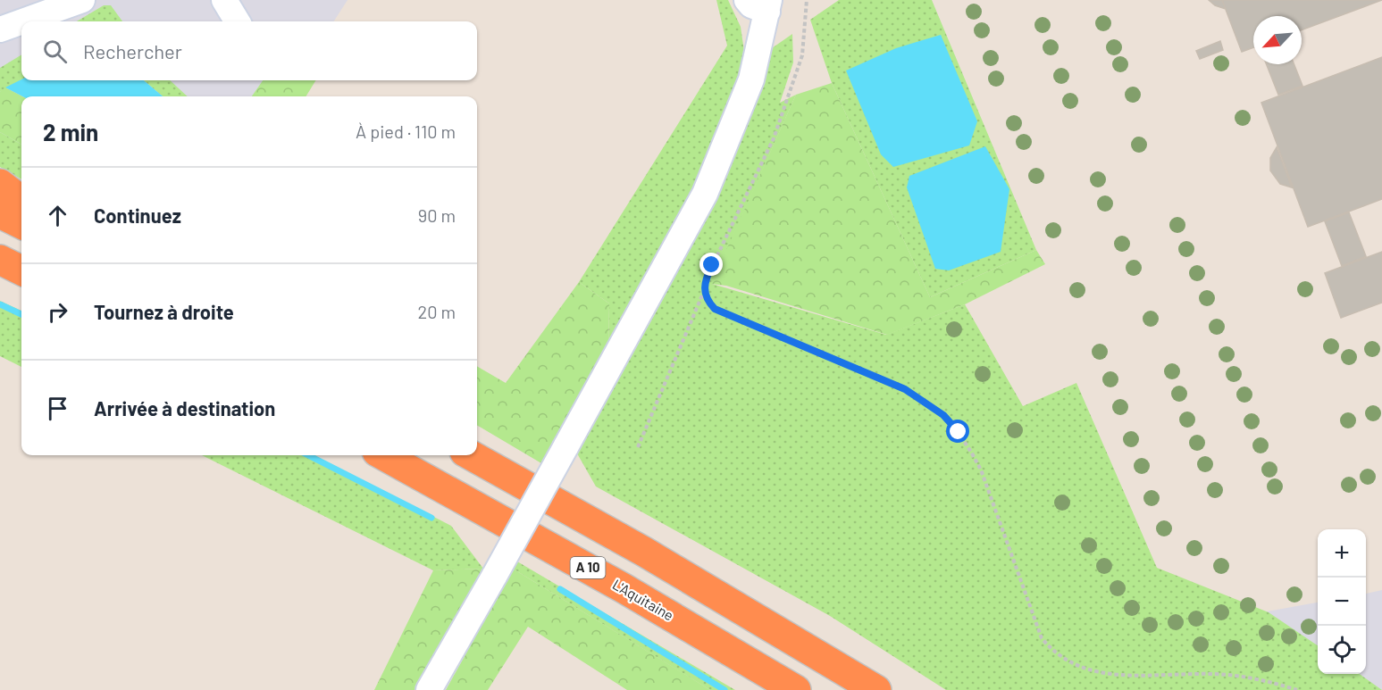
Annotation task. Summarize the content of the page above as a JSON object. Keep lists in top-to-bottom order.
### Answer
{
  "streets": {
    "highway": ["A 10", "L'Aquitaine"]
  },
  "north": "bottom left",
  "page": {
    "search": "Rechercher",
    "heading": ["2 min", "À pied · 110 m"],
    "list": [
      ["Continuez", "90 m"],
      ["Tournez à droite", "20 m"],
      "Arrivée à destination"
    ],
    "map_buttons": ["+", "−"]
  }
}
